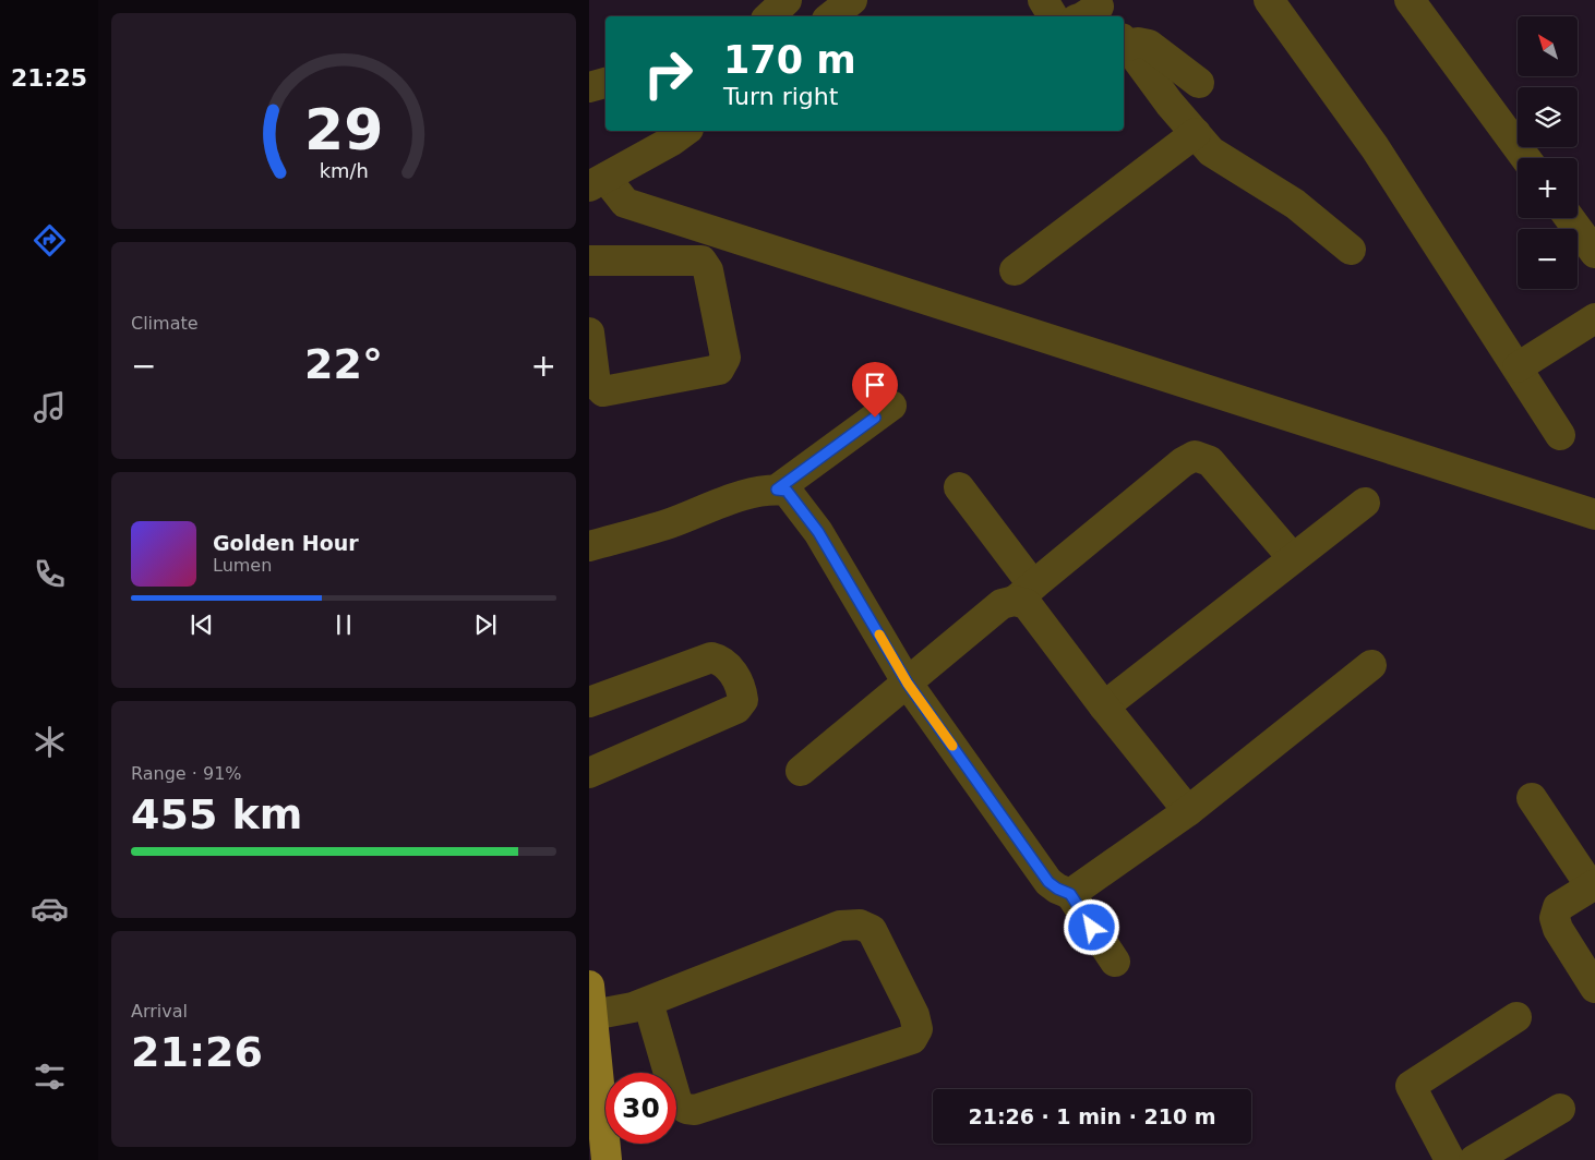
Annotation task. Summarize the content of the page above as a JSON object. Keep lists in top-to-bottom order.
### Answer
{
  "north": "top left",
  "page": {
    "tabs": "21:25",
    "map_buttons": ["+", "−"],
    "turn": ["170 m", "Turn right"],
    "tile": [
      "Climate",
      ["Range · 91%", "455 km"],
      ["Arrival", "21:26"]
    ],
    "heat": ["−", "22°", "+"],
    "song": ["Golden Hour", "Lumen"],
    "limit": "30",
    "trip": "21:26 · 1 min · 210 m",
    "gauge": ["29", "km/h"]
  }
}
